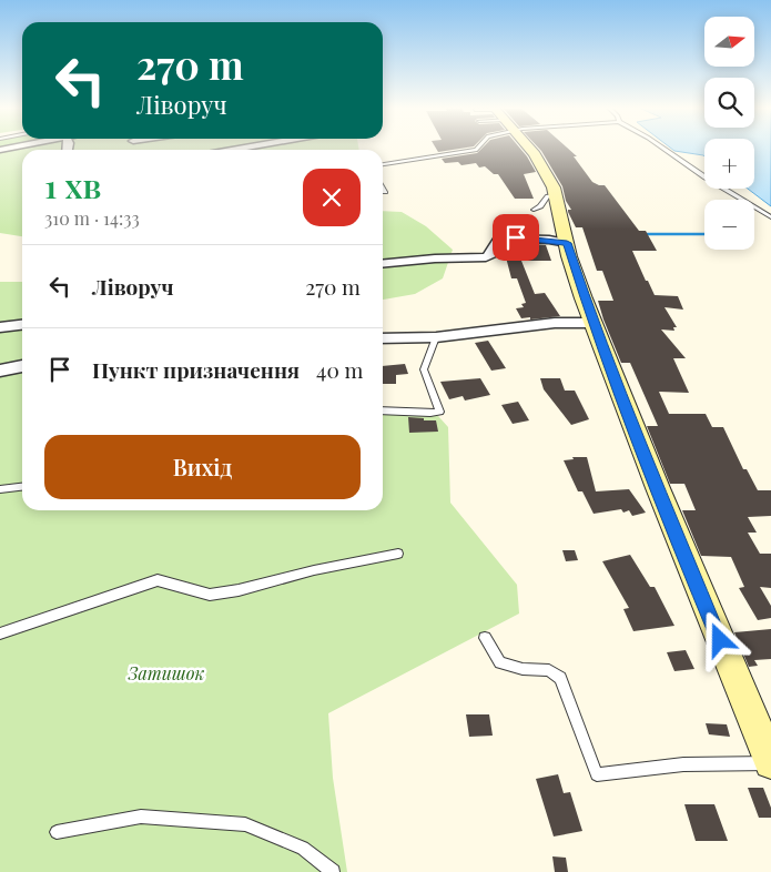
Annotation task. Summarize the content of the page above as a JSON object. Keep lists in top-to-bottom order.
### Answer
{
  "parks": ["Затишок"],
  "north": "right",
  "page": {
    "map_buttons": ["+", "−"],
    "turn": ["270 m", "Ліворуч"],
    "heading": ["1 хв", "310 m · 14:33"],
    "list": [
      {
        "name": "Ліворуч",
        "value": "270 m"
      },
      {
        "name": "Пункт призначення",
        "value": "40 m"
      }
    ],
    "buttons": "Вихід"
  }
}
